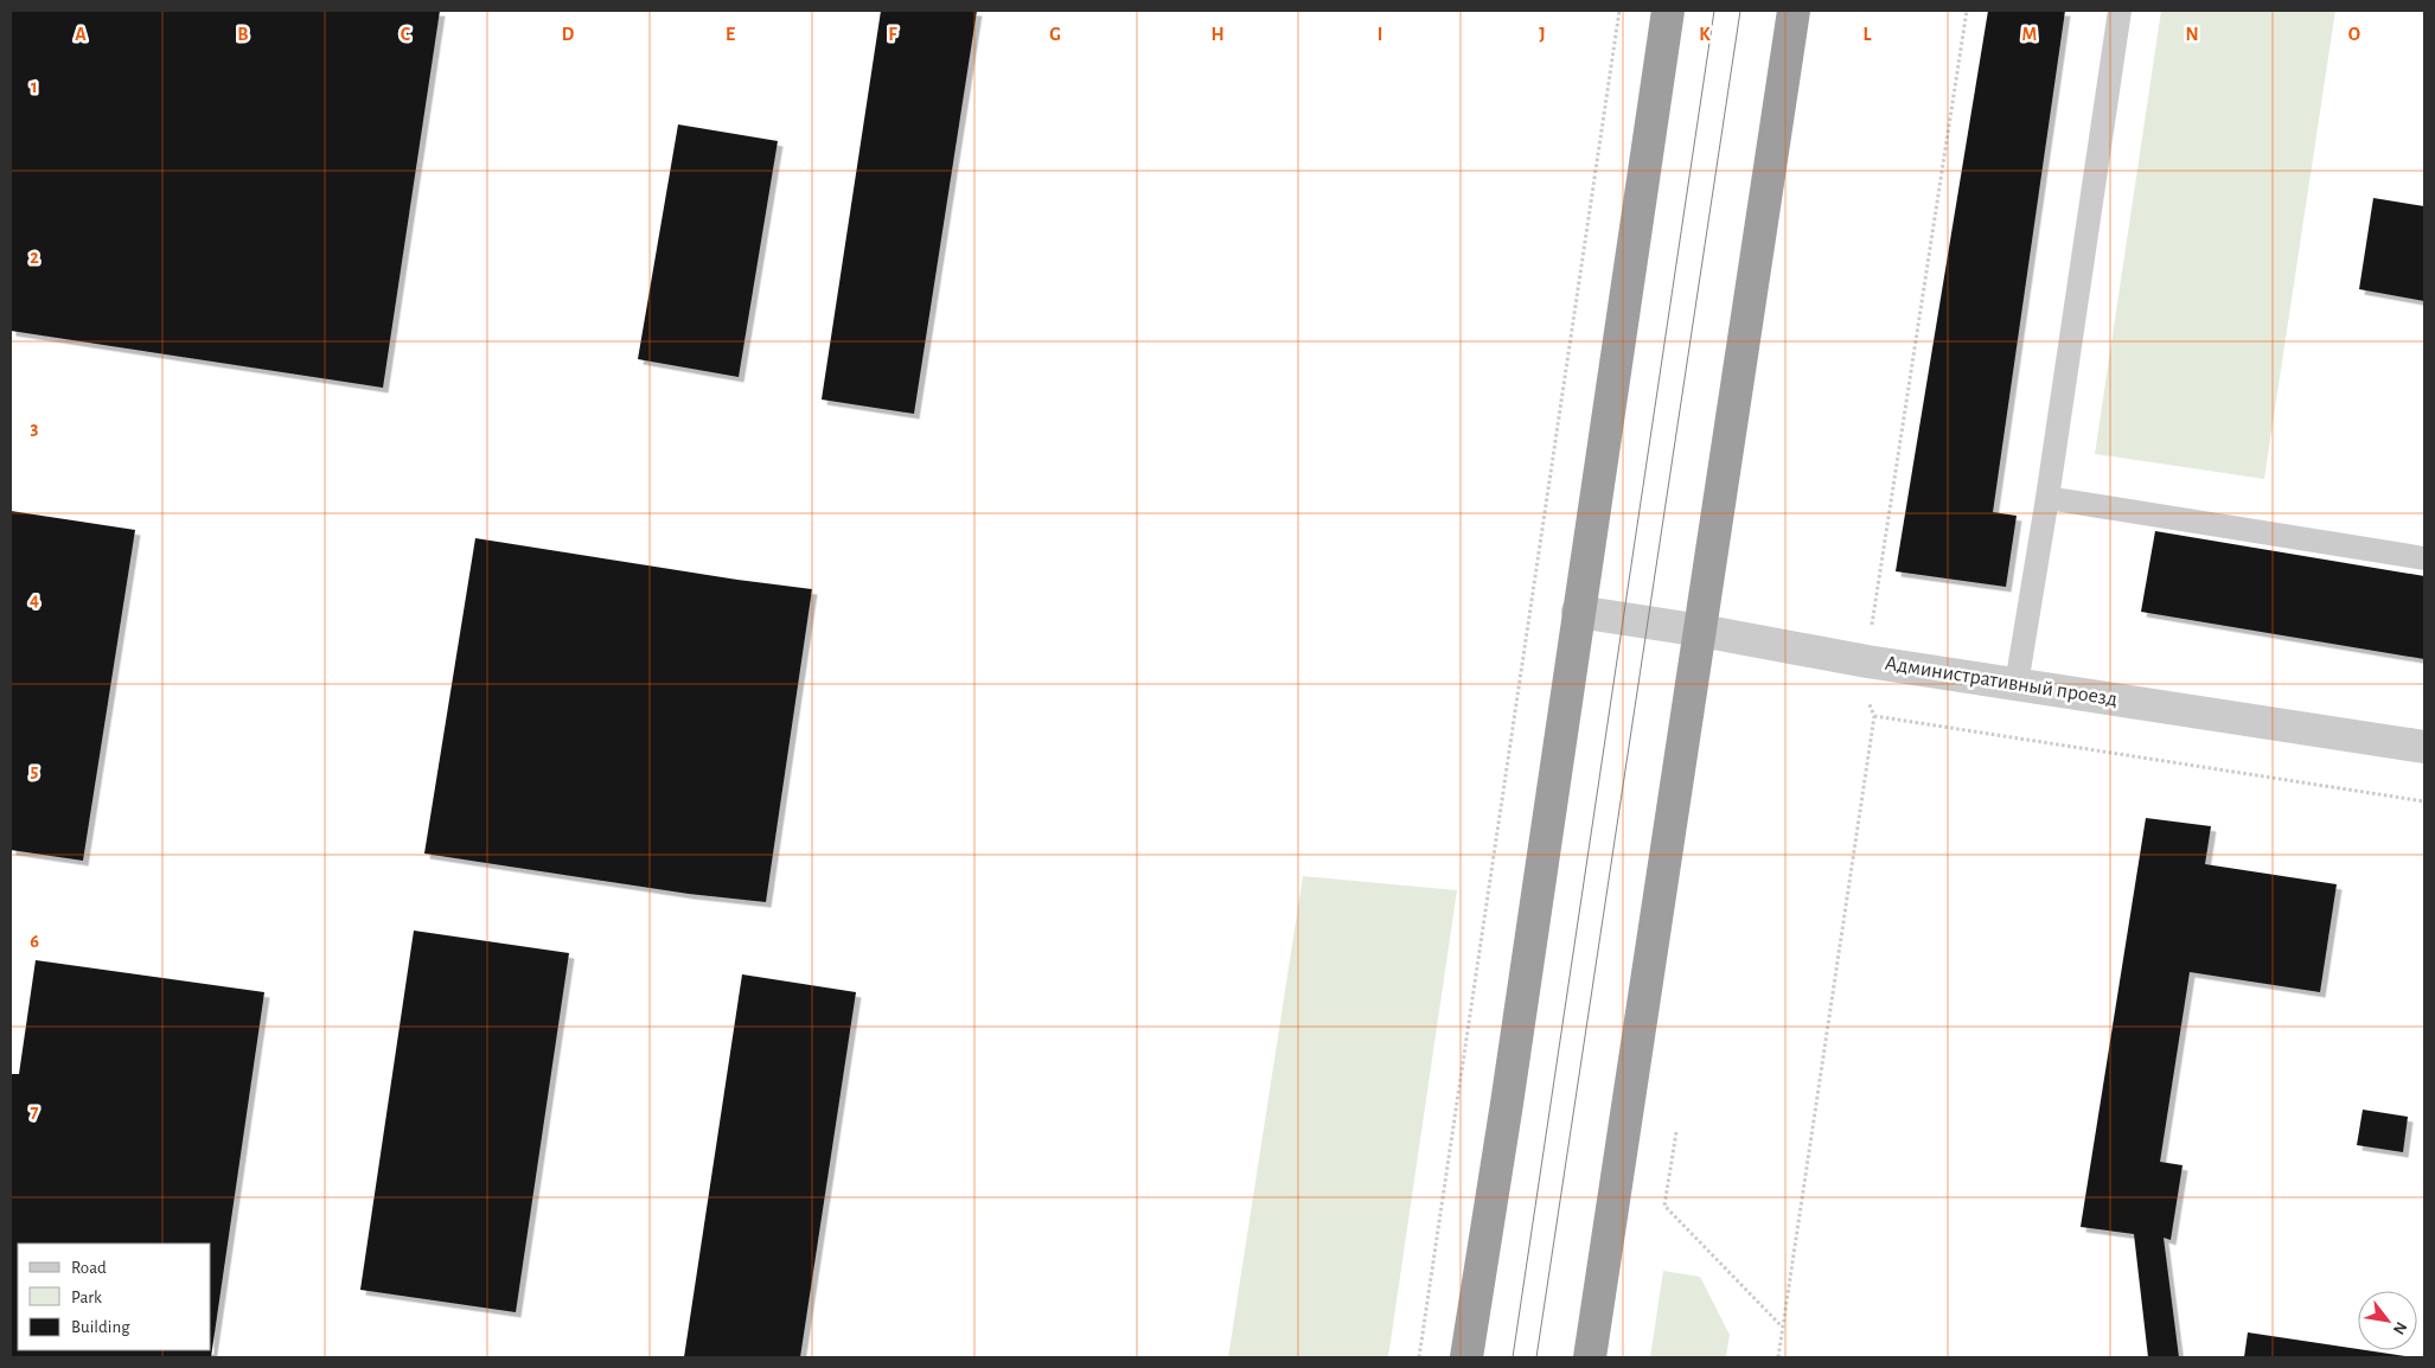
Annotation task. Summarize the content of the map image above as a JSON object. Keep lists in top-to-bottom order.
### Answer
{
  "streets": {
    "street": ["Административный проезд"]
  },
  "legend": ["Road", "Park", "Building"],
  "north": "bottom right",
  "grid": {
    "columns": [
      "A",
      "B",
      "C",
      "D",
      "E",
      "F",
      "G",
      "H",
      "I",
      "J",
      "K",
      "L",
      "M",
      "N",
      "O"
    ],
    "rows": [
      "1",
      "2",
      "3",
      "4",
      "5",
      "6",
      "7"
    ]
  }
}
